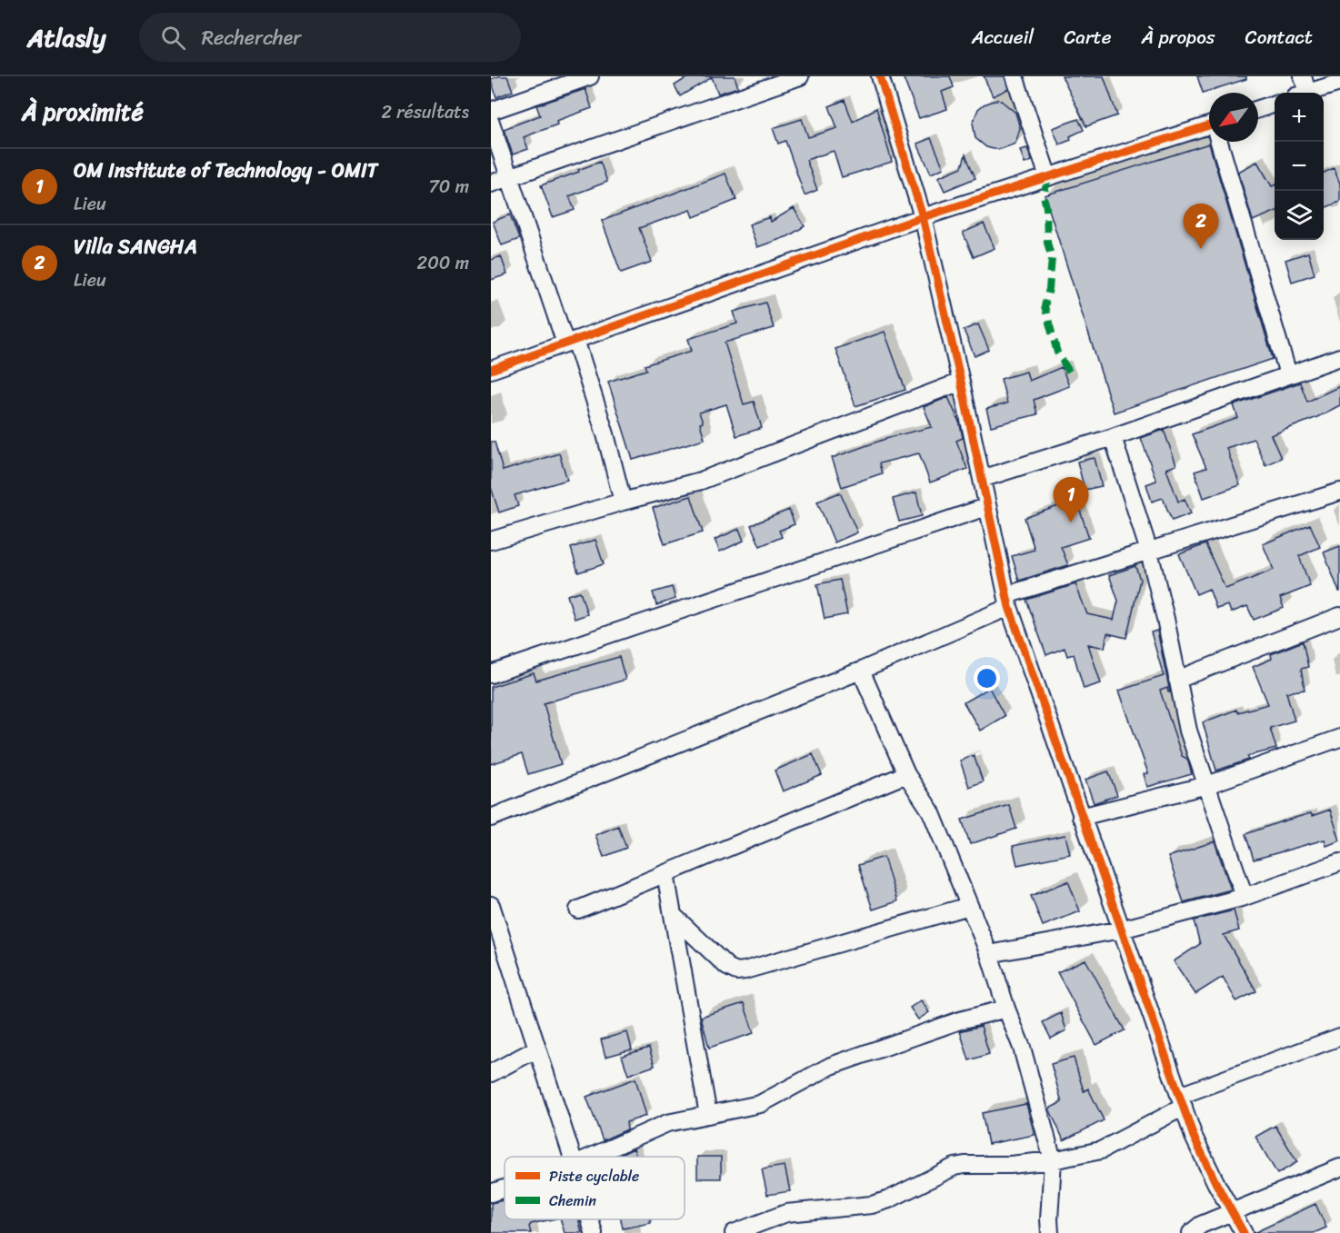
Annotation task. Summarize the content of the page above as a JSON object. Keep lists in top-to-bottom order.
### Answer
{
  "legend": ["Piste cyclable", "Chemin"],
  "north": "bottom left",
  "page": {
    "header": "Atlasly",
    "search": "Rechercher",
    "nav": [
      "Accueil",
      "Carte",
      "À propos",
      "Contact"
    ],
    "heading": ["À proximité", "2 résultats"],
    "map_buttons": ["+", "−"],
    "list": [
      {
        "mark": "1",
        "name": "OM Institute of Technology - OMIT",
        "note": "Lieu",
        "value": "70 m"
      },
      {
        "mark": "2",
        "name": "Villa SANGHA",
        "note": "Lieu",
        "value": "200 m"
      }
    ],
    "pins": ["2", "1"]
  }
}
